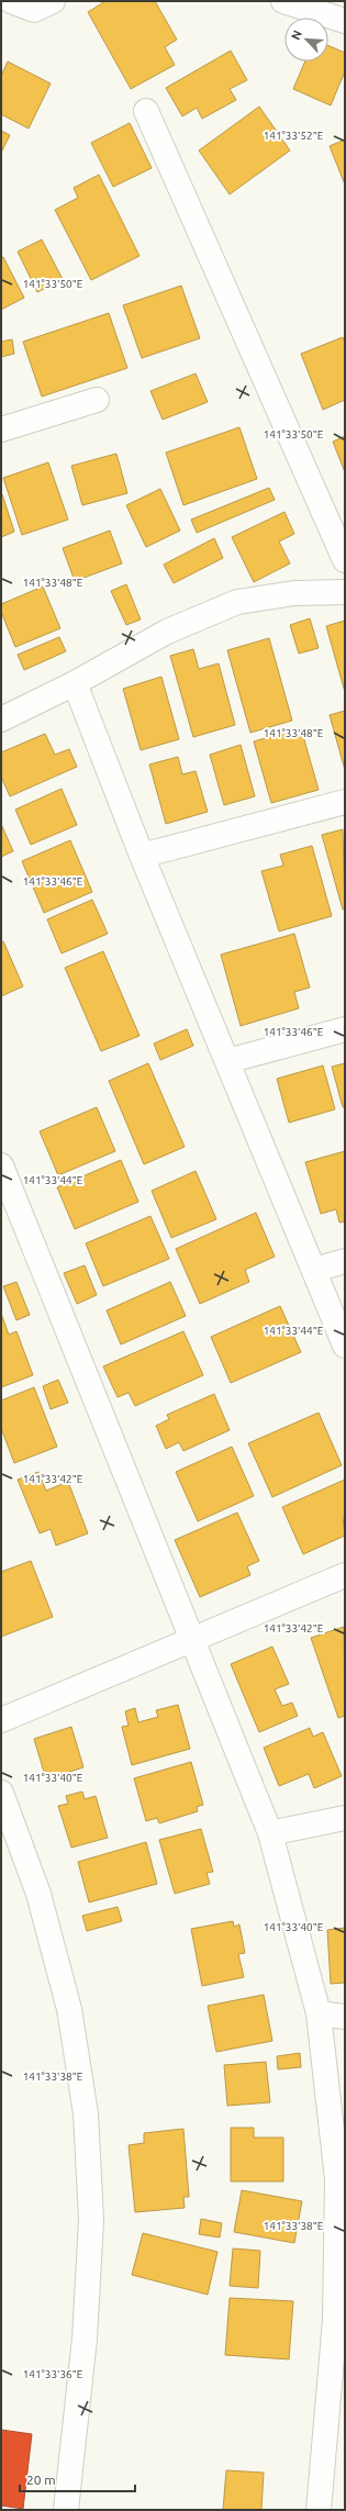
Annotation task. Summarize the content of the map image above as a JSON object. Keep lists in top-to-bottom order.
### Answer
{
  "scale_bar": "20 m",
  "north": "top left",
  "coordinates": [
    "141°33'52\"E",
    "141°33'50\"E",
    "141°33'48\"E",
    "141°33'46\"E",
    "141°33'44\"E",
    "141°33'42\"E",
    "141°33'40\"E",
    "141°33'38\"E",
    "141°33'36\"E"
  ]
}
